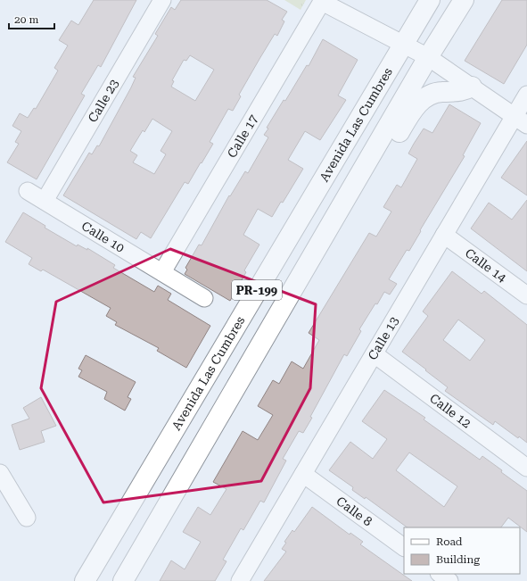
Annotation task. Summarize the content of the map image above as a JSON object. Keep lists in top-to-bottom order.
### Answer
{
  "streets": {
    "highway": ["Avenida Las Cumbres", "PR-199"],
    "street": [
      "Calle 23",
      "Calle 17",
      "Calle 10",
      "Calle 14",
      "Calle 13",
      "Calle 12",
      "Calle 8"
    ]
  },
  "crossings": [
    ["Calle 23", "Calle 10"],
    ["Calle 17", "Calle 10"],
    ["Calle 14", "Calle 13"],
    ["Calle 13", "Calle 12"],
    ["Calle 13", "Calle 8"]
  ],
  "legend": ["Road", "Building"],
  "scale_bar": "20 m"
}
